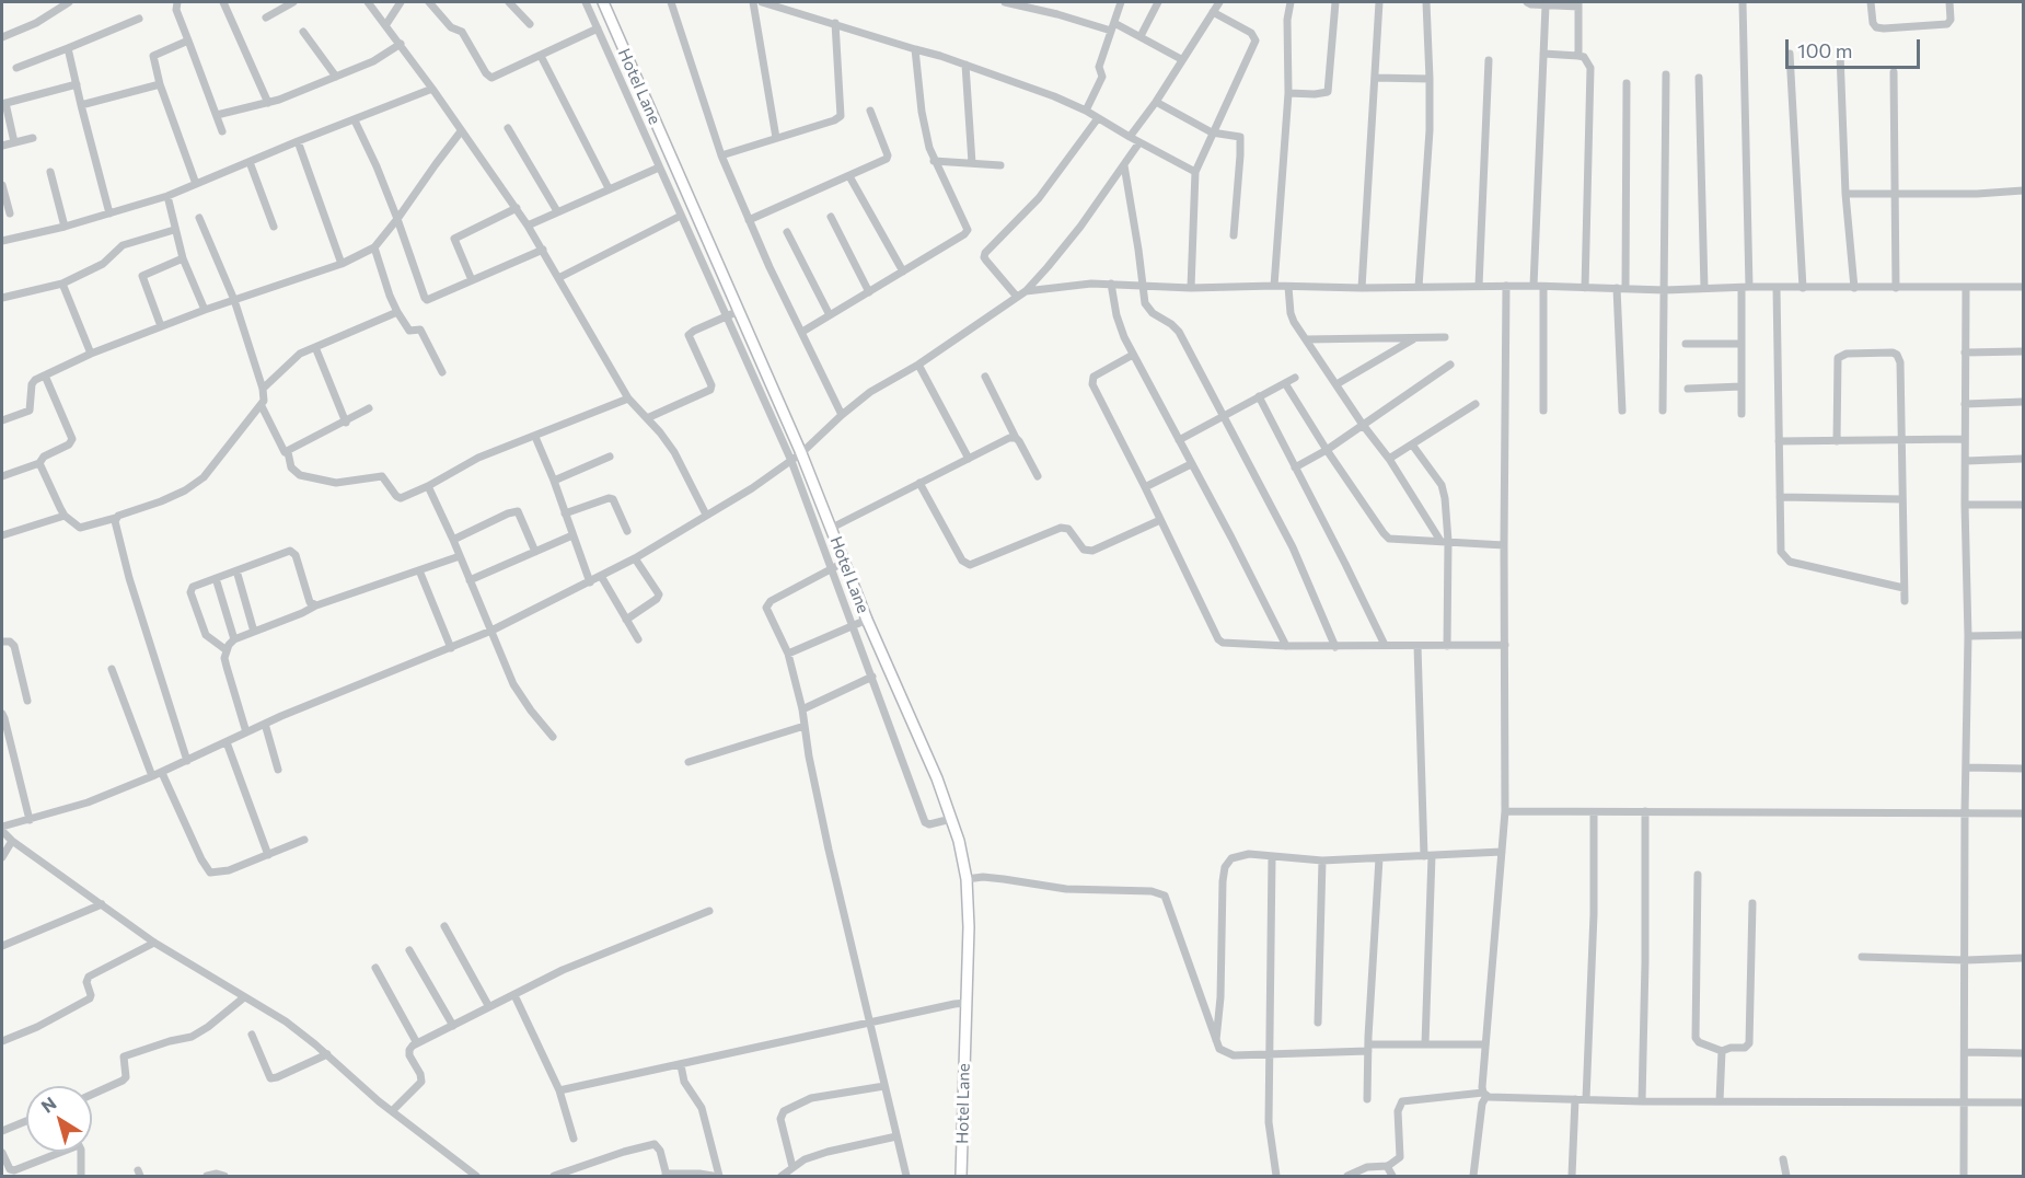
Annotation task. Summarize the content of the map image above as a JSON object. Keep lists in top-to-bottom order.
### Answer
{
  "streets": {
    "street": ["Hotel Lane"]
  },
  "scale_bar": "100 m",
  "north": "top left"
}
